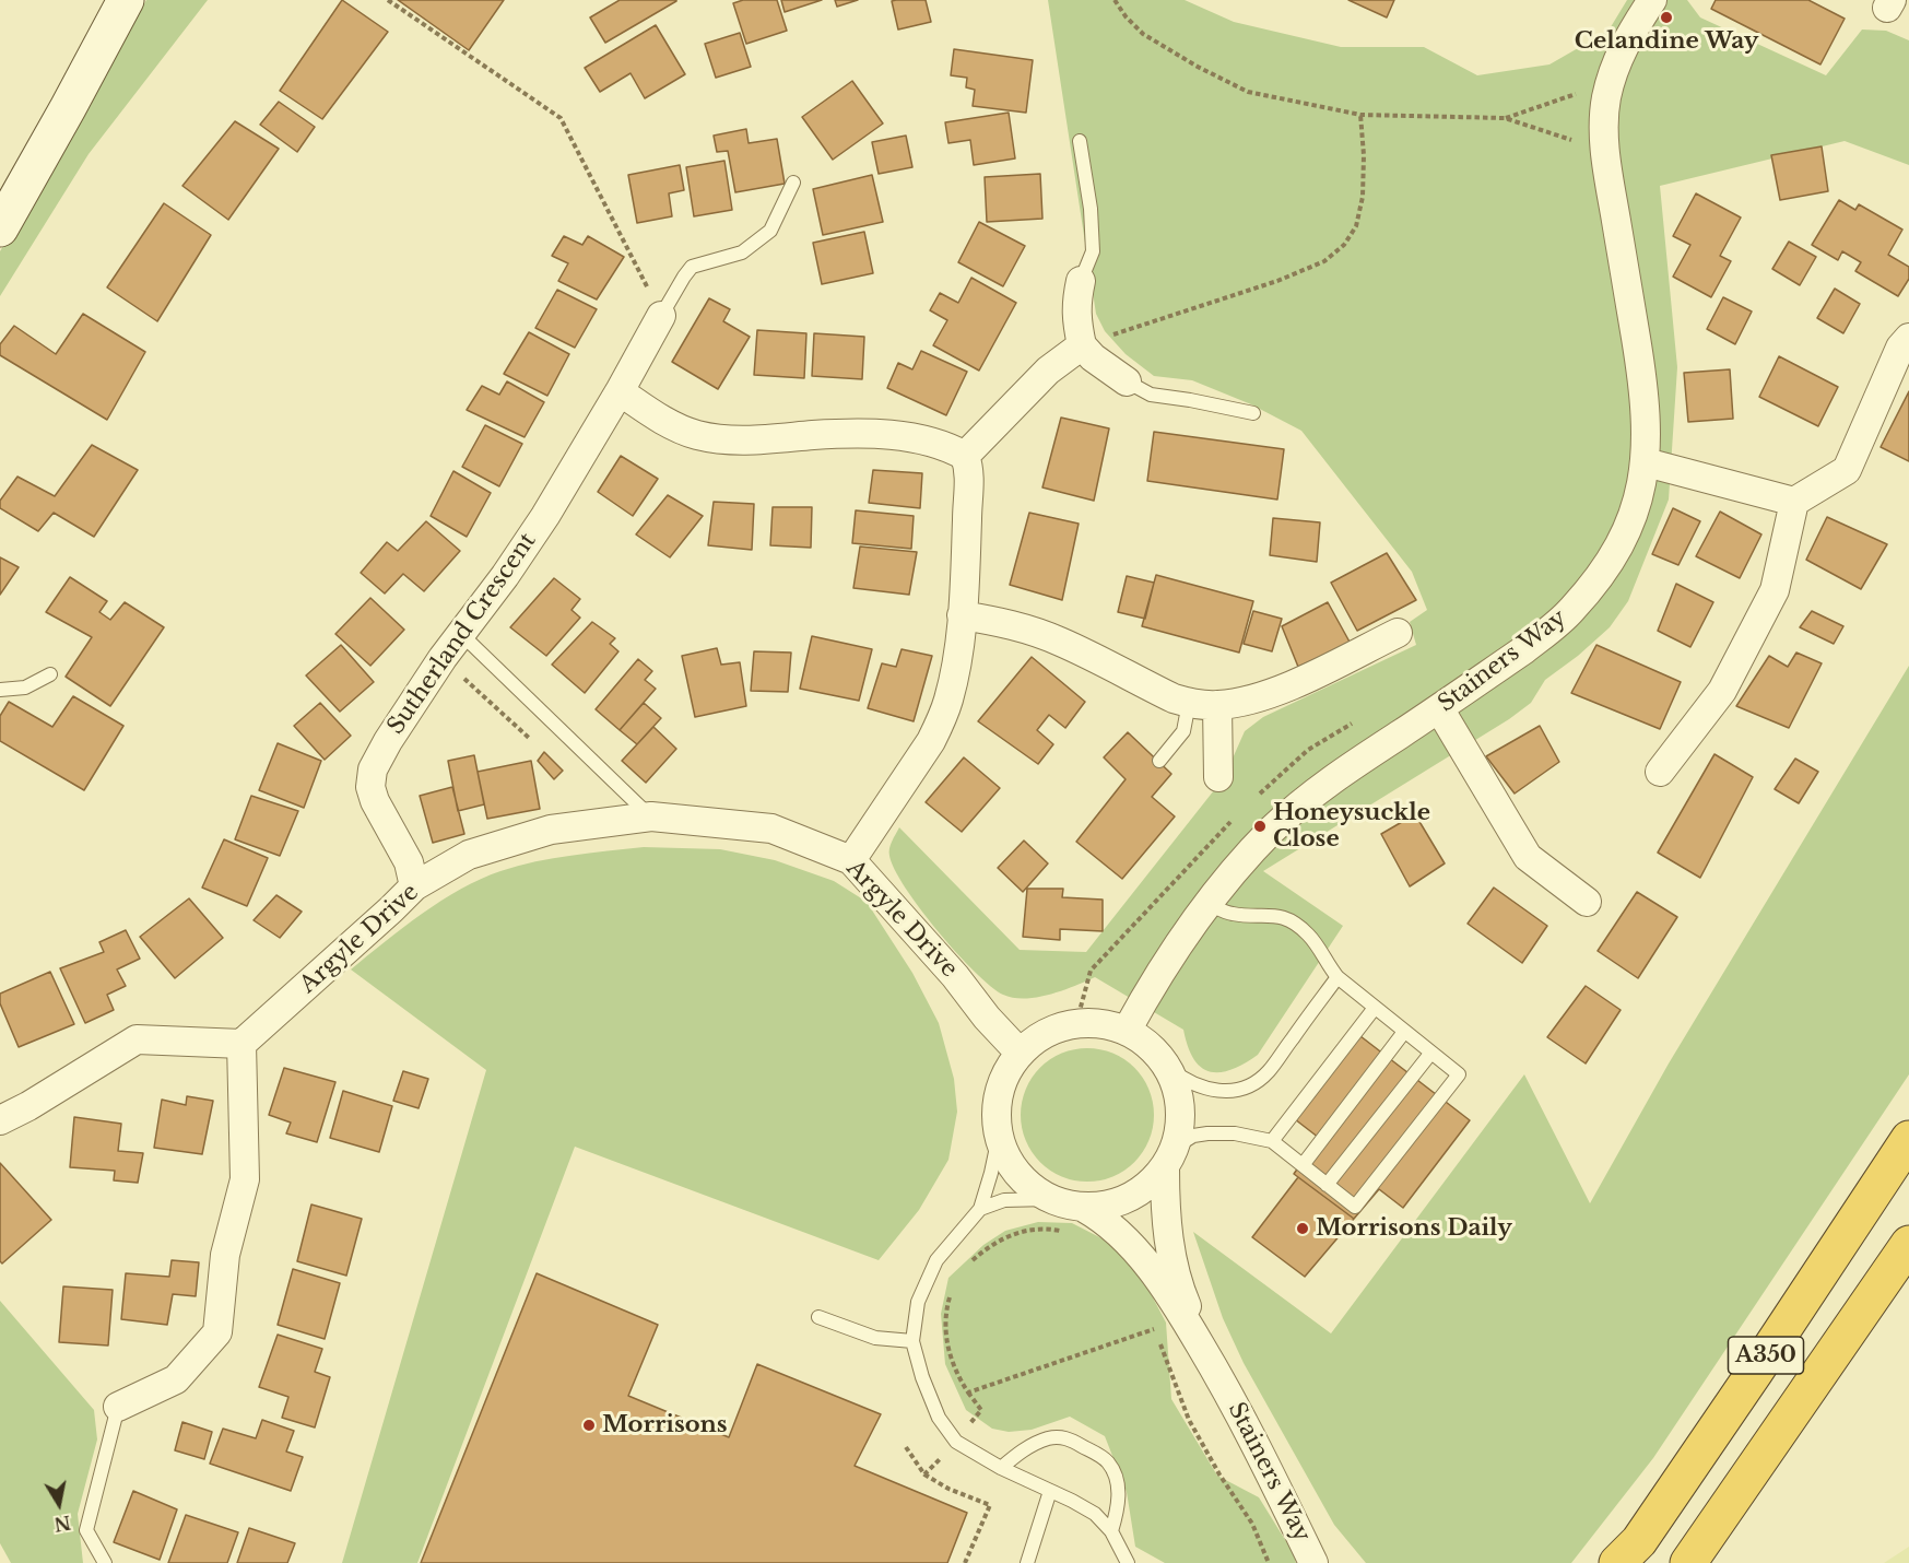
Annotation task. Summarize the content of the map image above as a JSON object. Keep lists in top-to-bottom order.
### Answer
{
  "streets": {
    "highway": ["A350"],
    "street": ["Sutherland Crescent", "Stainers Way", "Argyle Drive"]
  },
  "crossings": [
    ["Sutherland Crescent", "Argyle Drive"],
    ["Stainers Way", "Argyle Drive"]
  ],
  "places": [
    "Celandine Way",
    "Honeysuckle Close",
    "Morrisons Daily",
    "Morrisons"
  ],
  "north": "bottom"
}
